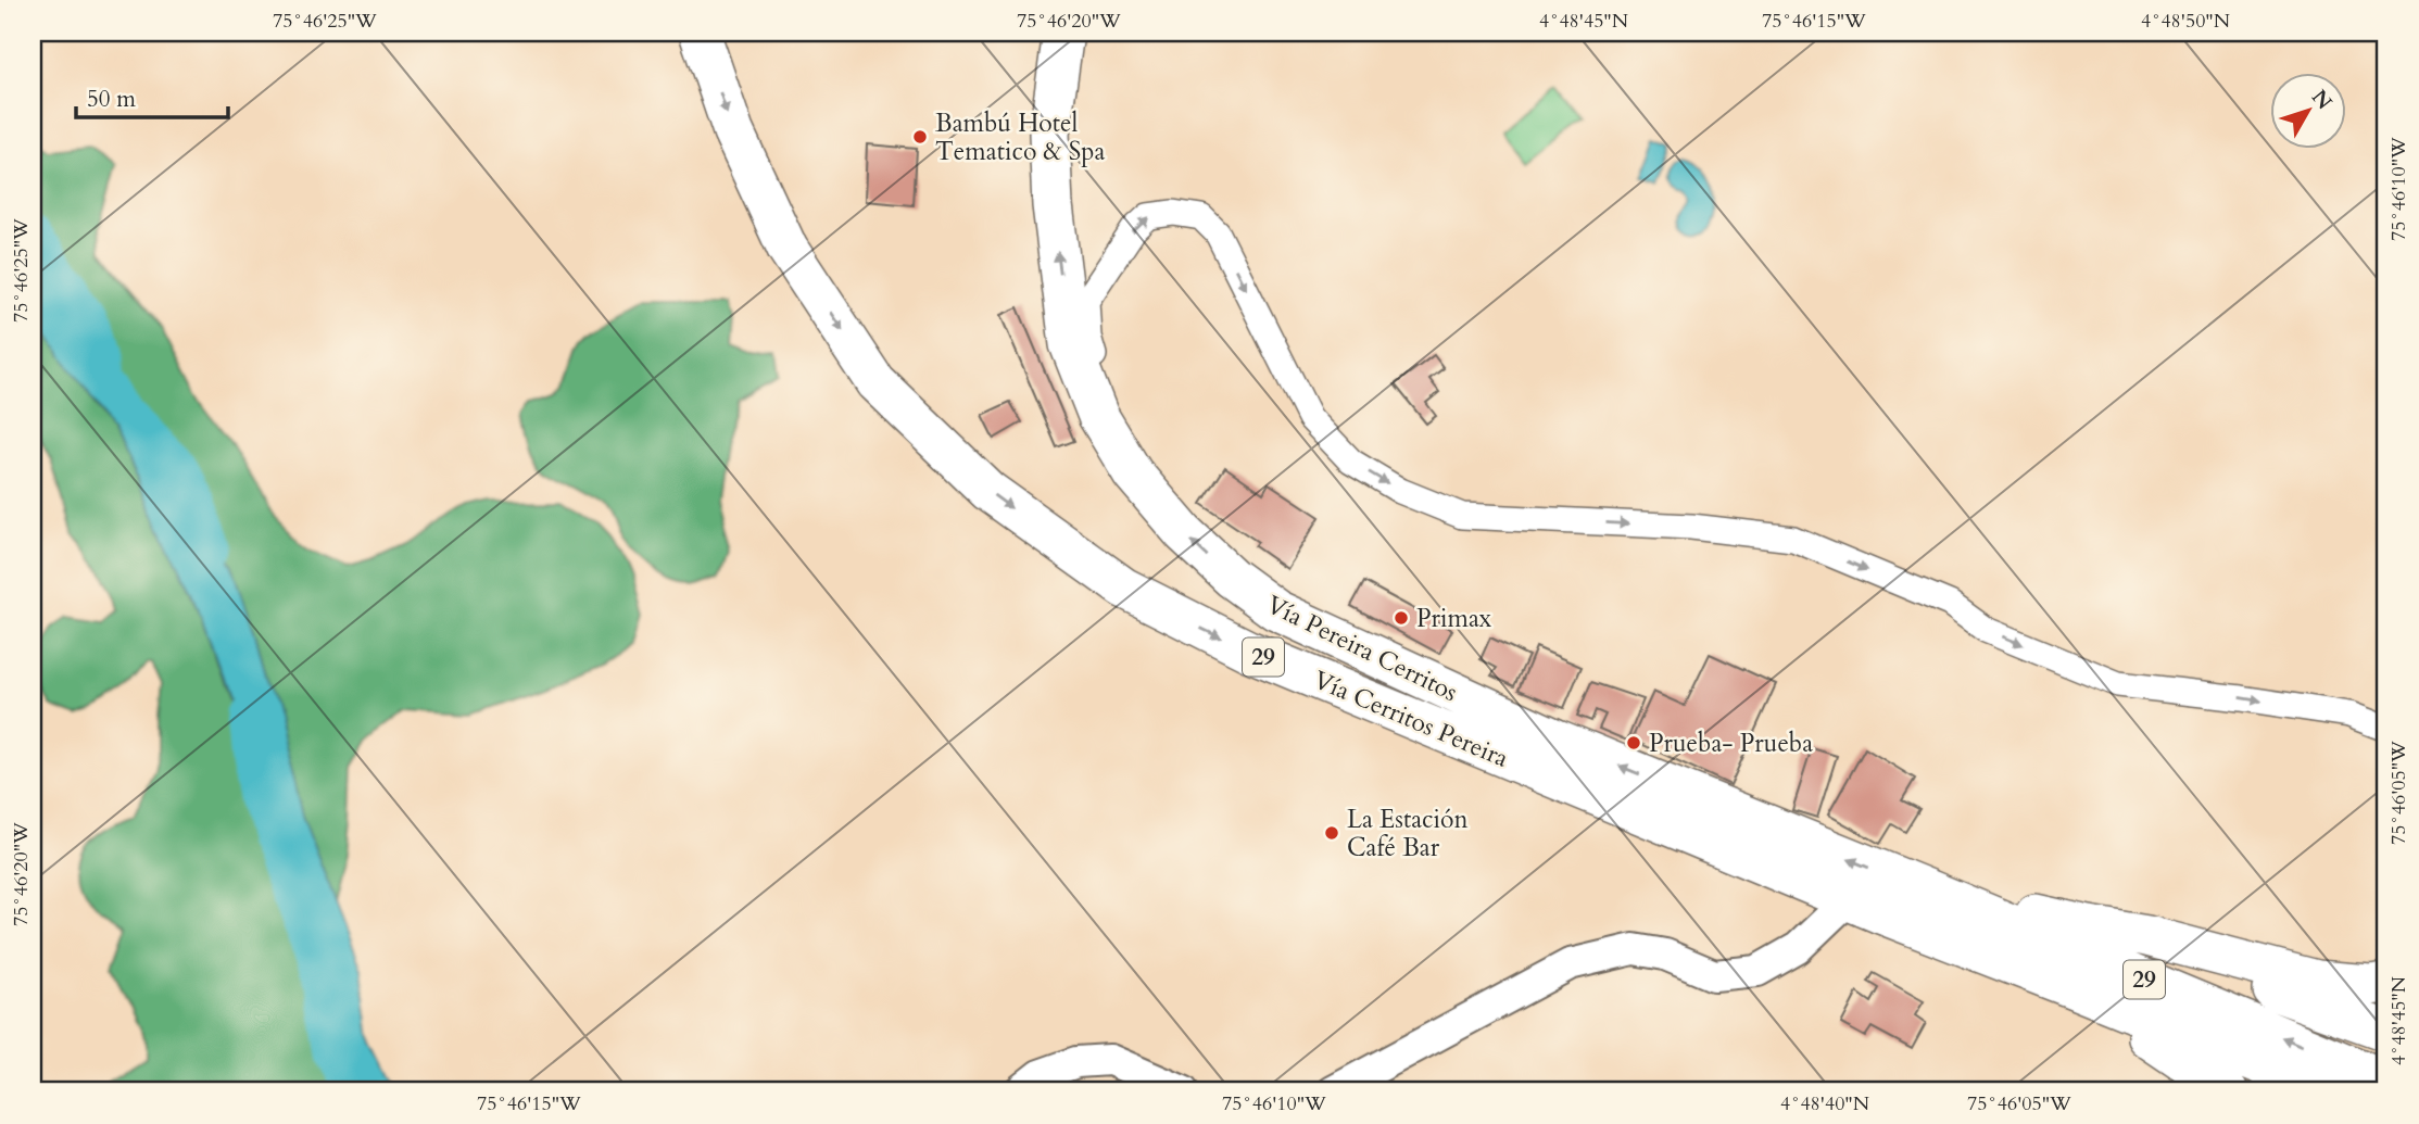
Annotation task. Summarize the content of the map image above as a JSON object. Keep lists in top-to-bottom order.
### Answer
{
  "streets": {
    "highway": ["Vía Pereira Cerritos", "29", "Vía Cerritos Pereira"]
  },
  "crossings": [
    ["Vía Pereira Cerritos", "29"],
    ["29", "Vía Cerritos Pereira"]
  ],
  "one_way": ["Vía Pereira Cerritos", "Vía Cerritos Pereira"],
  "places": [
    "Bambú Hotel Tematico & Spa",
    "Primax",
    "Prueba- Prueba",
    "La Estación Café Bar"
  ],
  "scale_bar": "50 m",
  "north": "top right",
  "coordinates": [
    "75°46'25\"W",
    "75°46'20\"W",
    "4°48'45\"N",
    "75°46'15\"W",
    "4°48'50\"N",
    "75°46'10\"W",
    "75°46'05\"W",
    "4°48'40\"N"
  ]
}
